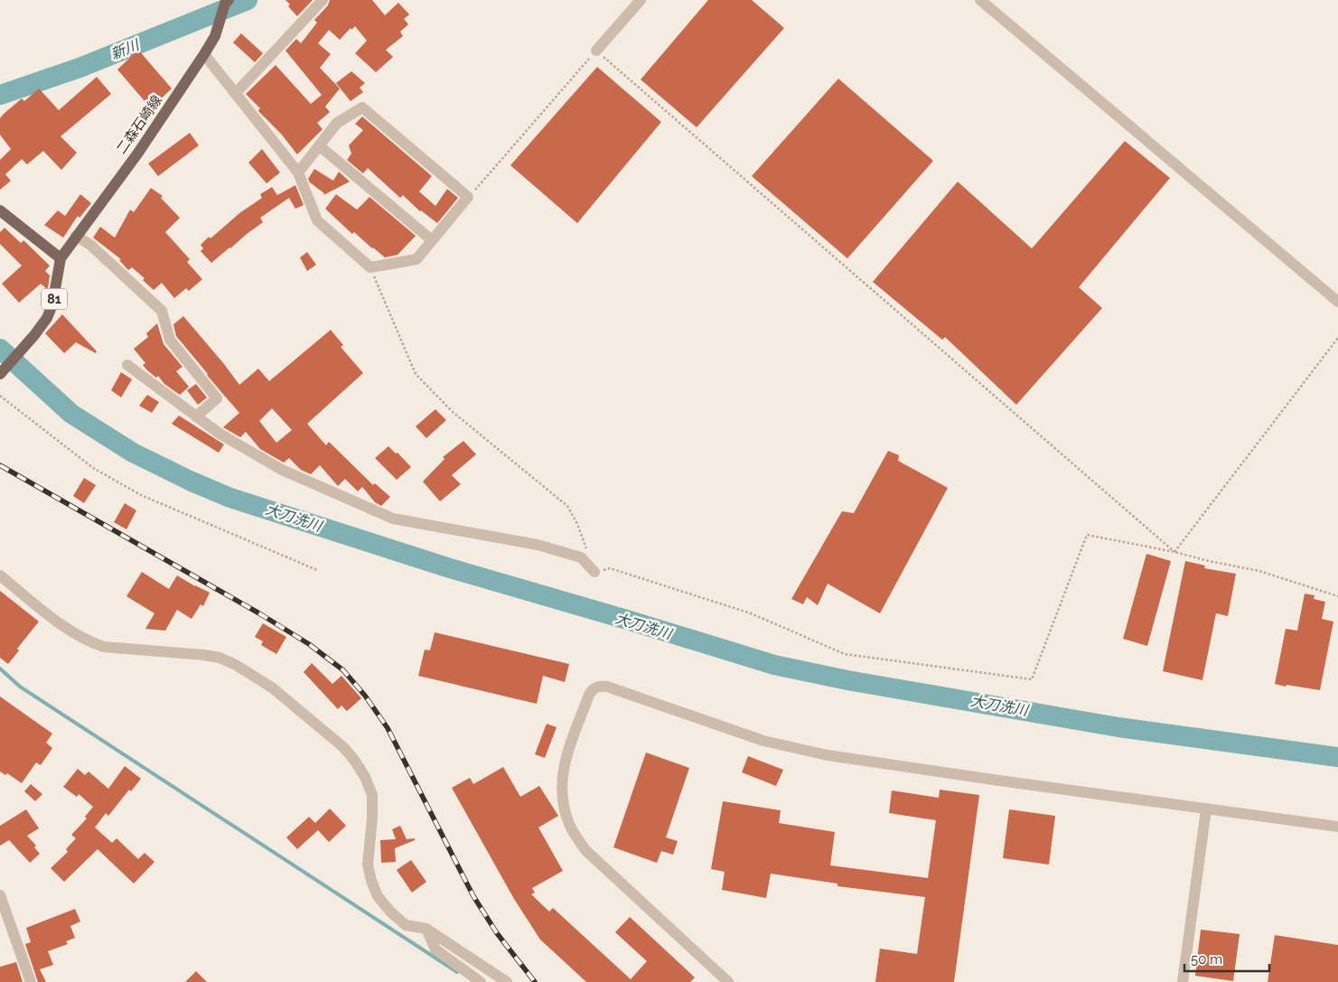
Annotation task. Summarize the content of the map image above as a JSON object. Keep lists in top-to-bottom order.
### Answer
{
  "streets": {
    "main road": ["二森石崎線", "81"]
  },
  "crossings": [
    ["二森石崎線", "81"]
  ],
  "water": ["新川", "大刀洗川"],
  "scale_bar": "50 m"
}
